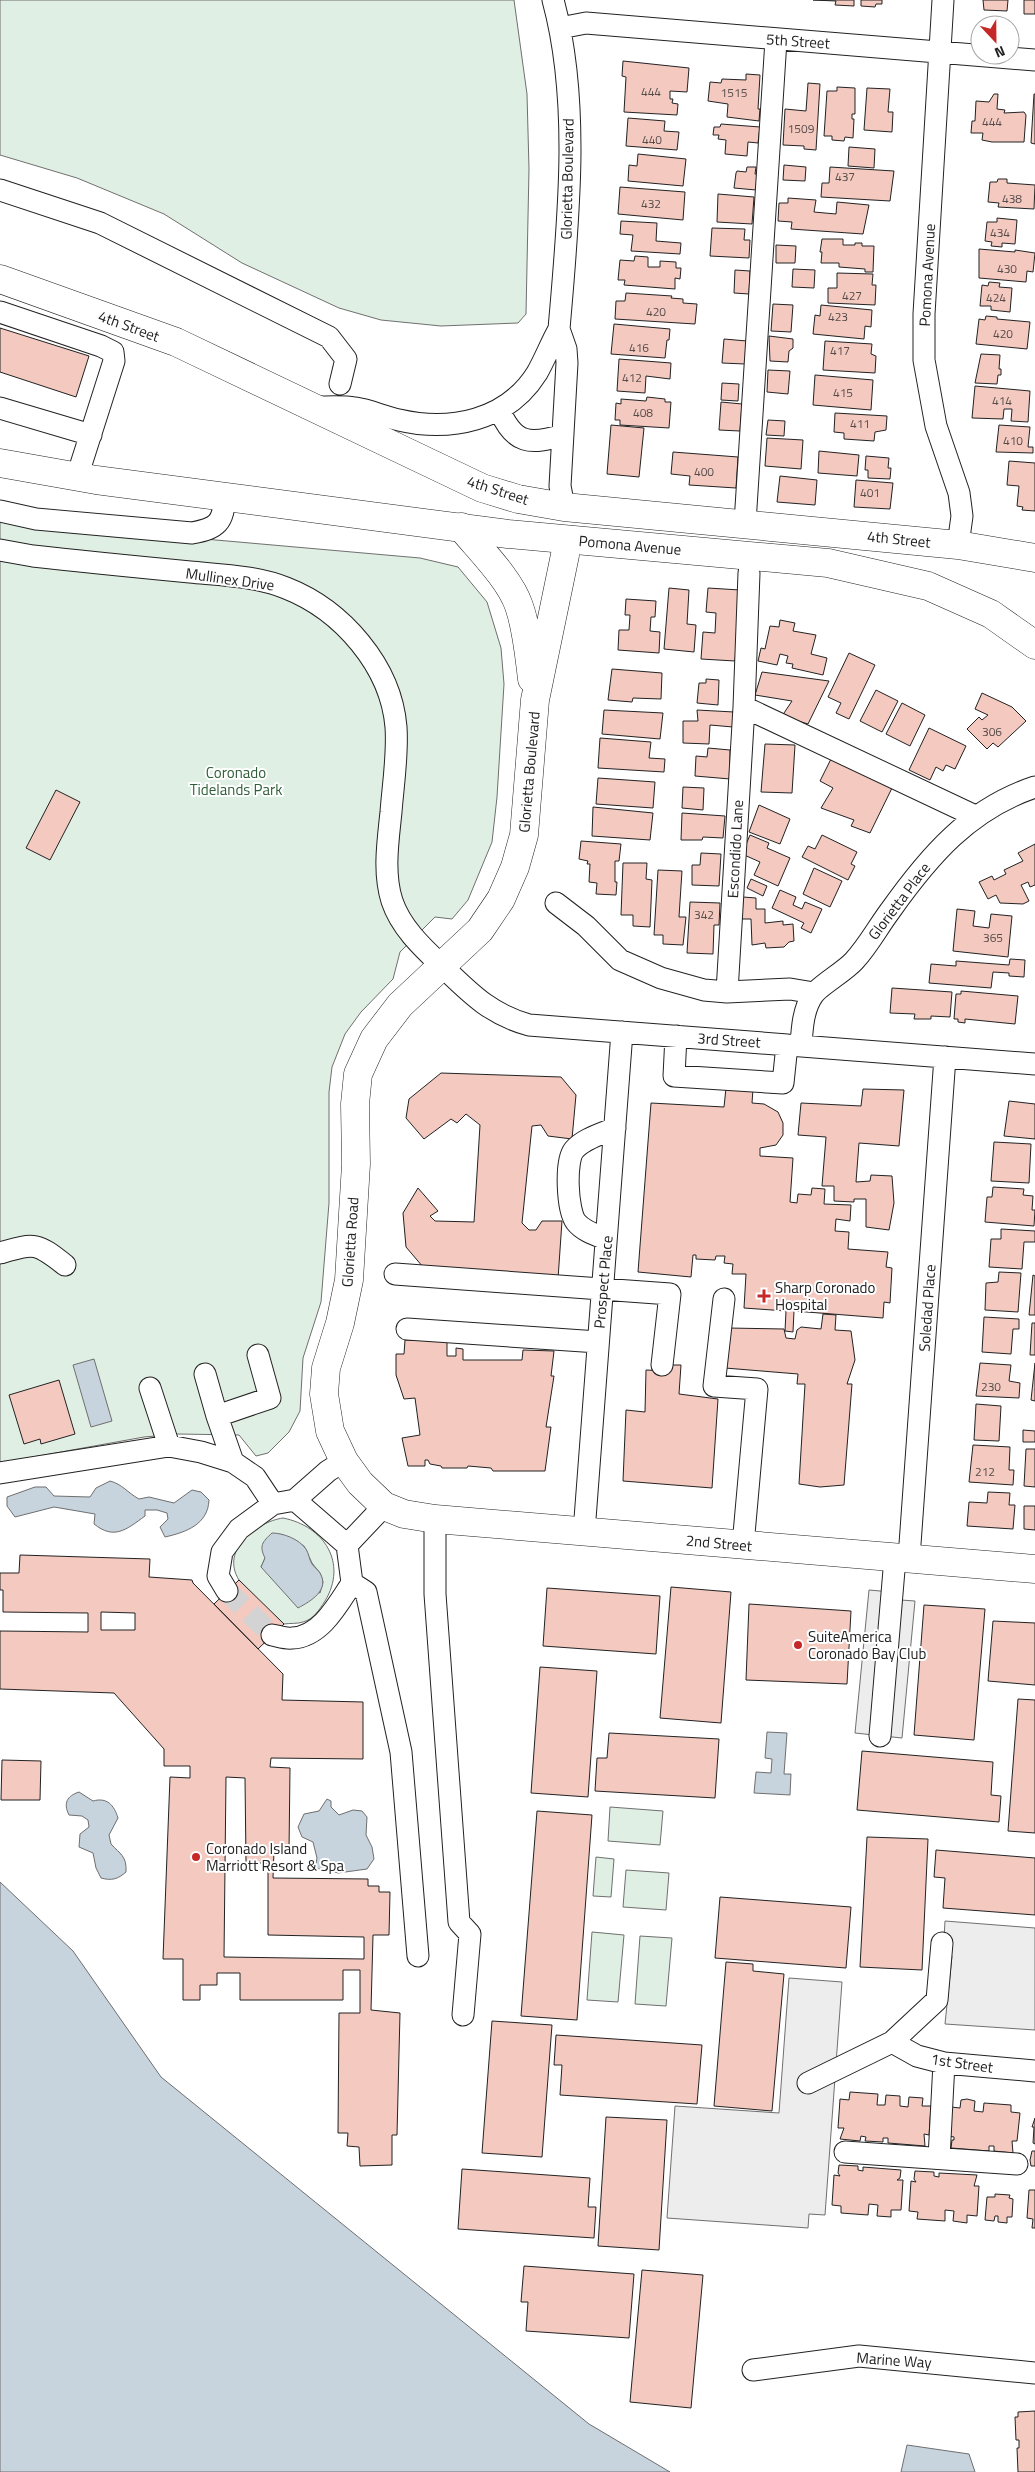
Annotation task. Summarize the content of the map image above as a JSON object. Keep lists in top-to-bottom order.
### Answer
{
  "streets": {
    "main road": [
      "Glorietta Boulevard",
      "Pomona Avenue",
      "4th Street",
      "Glorietta Road",
      "2nd Street"
    ],
    "street": [
      "5th Street",
      "Mullinex Drive",
      "Escondido Lane",
      "Glorietta Place",
      "3rd Street",
      "Prospect Place",
      "Soledad Place",
      "1st Street",
      "Marine Way"
    ]
  },
  "crossings": [
    ["5th Street", "Glorietta Boulevard"],
    ["5th Street", "Pomona Avenue"],
    ["Glorietta Boulevard", "Pomona Avenue"],
    ["Glorietta Boulevard", "4th Street"],
    ["Glorietta Boulevard", "Mullinex Drive"],
    ["Glorietta Boulevard", "3rd Street"],
    ["Glorietta Boulevard", "Glorietta Road"],
    ["Pomona Avenue", "4th Street"],
    ["Mullinex Drive", "3rd Street"],
    ["Mullinex Drive", "Glorietta Road"],
    ["3rd Street", "Glorietta Road"],
    ["3rd Street", "Prospect Place"],
    ["3rd Street", "Soledad Place"],
    ["Glorietta Road", "2nd Street"],
    ["Prospect Place", "2nd Street"],
    ["Soledad Place", "2nd Street"]
  ],
  "parks": ["Coronado Tidelands Park"],
  "places": {
    "health": ["Sharp Coronado Hospital"],
    "other": ["SuiteAmerica Coronado Bay Club", "Coronado Island Marriott Resort & Spa"]
  },
  "house_numbers": [
    "444",
    "1515",
    "444",
    "1509",
    "440",
    "437",
    "438",
    "432",
    "434",
    "430",
    "427",
    "424",
    "420",
    "423",
    "420",
    "416",
    "417",
    "412",
    "415",
    "414",
    "408",
    "411",
    "410",
    "400",
    "401",
    "306",
    "342",
    "365",
    "230",
    "212"
  ],
  "north": "bottom"
}
